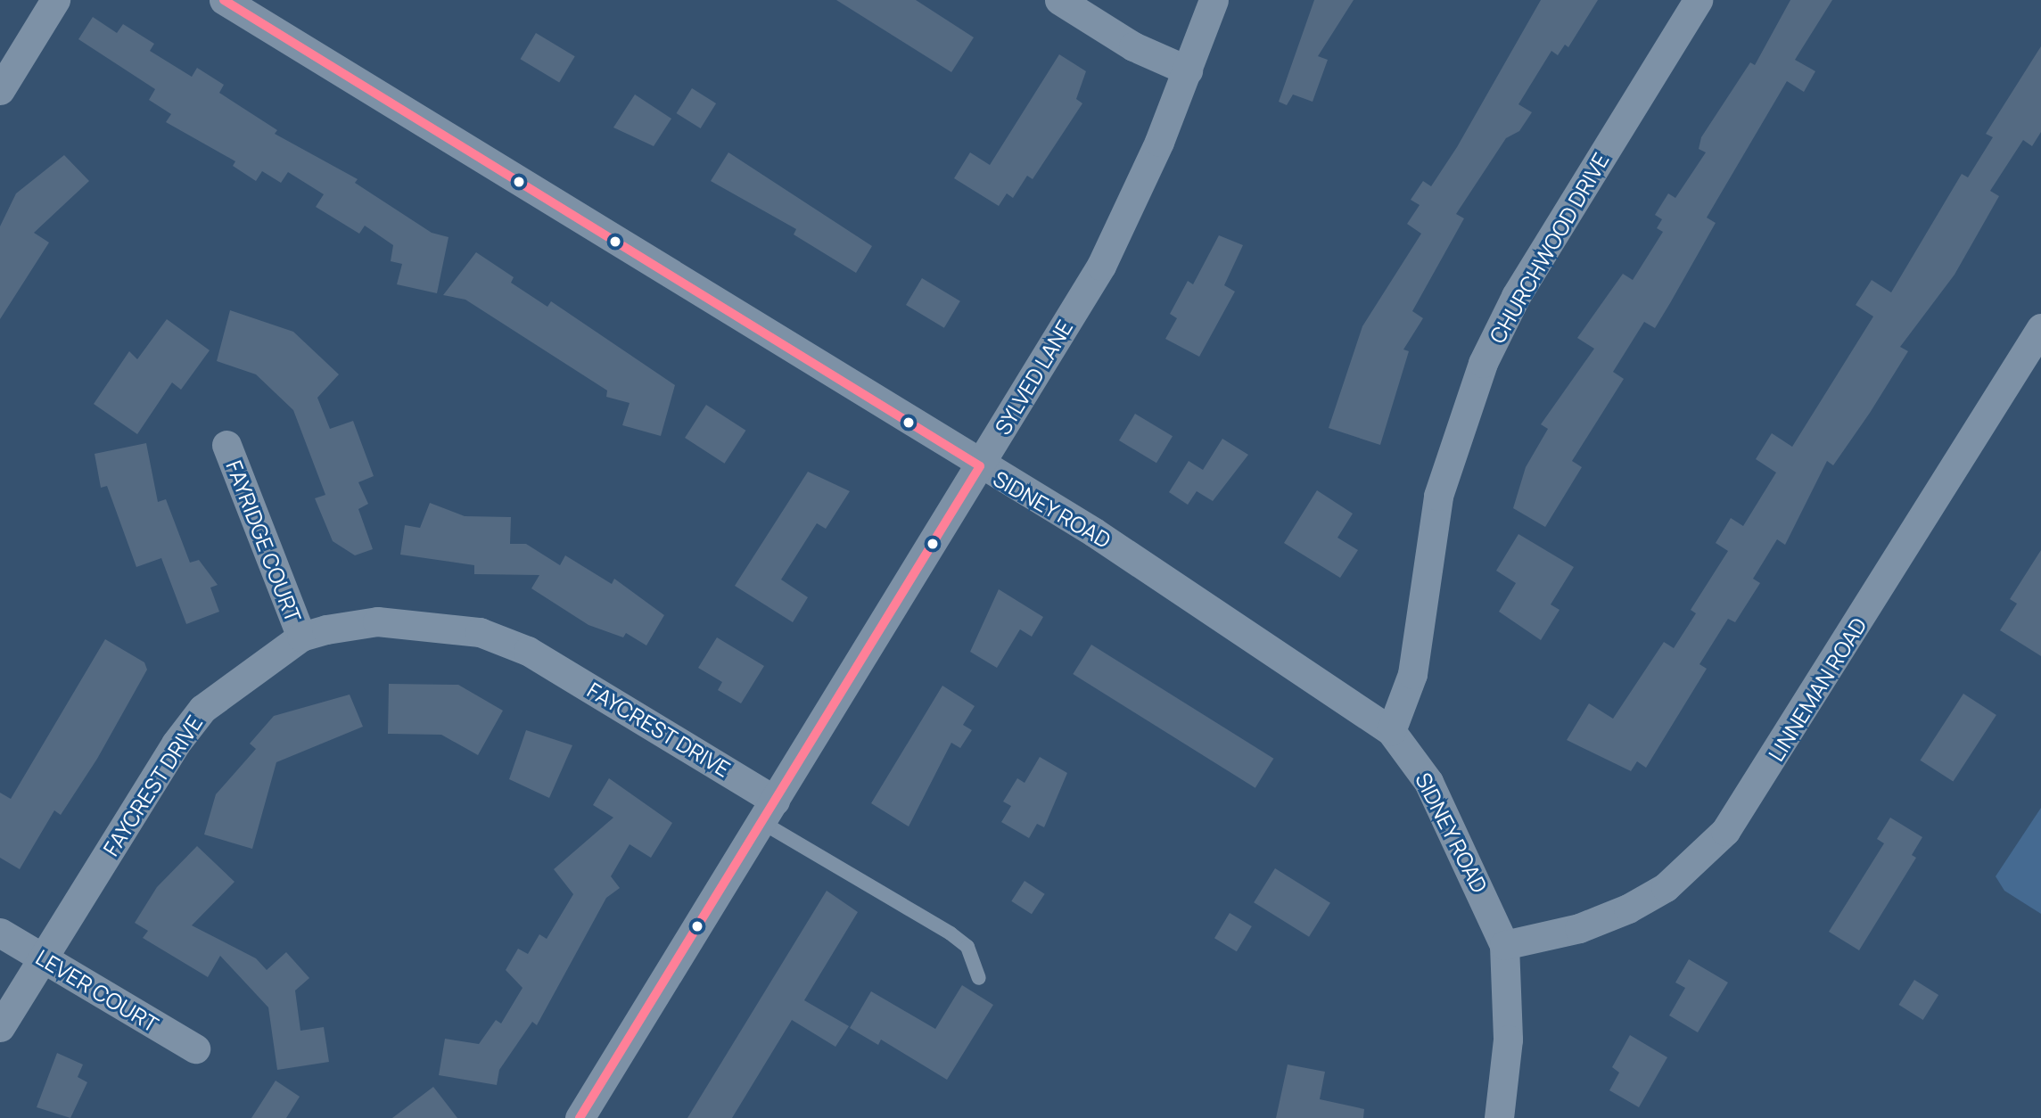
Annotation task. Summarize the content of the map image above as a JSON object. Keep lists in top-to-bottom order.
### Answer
{
  "streets": {
    "street": [
      "CHURCHWOOD DRIVE",
      "SYLVED LANE",
      "SIDNEY ROAD",
      "FAYRIDGE COURT",
      "LINNEMAN ROAD",
      "FAYCREST DRIVE",
      "LEVER COURT"
    ]
  },
  "crossings": [
    ["CHURCHWOOD DRIVE", "SIDNEY ROAD"],
    ["SYLVED LANE", "SIDNEY ROAD"],
    ["SYLVED LANE", "FAYCREST DRIVE"],
    ["SIDNEY ROAD", "LINNEMAN ROAD"],
    ["FAYRIDGE COURT", "FAYCREST DRIVE"],
    ["FAYCREST DRIVE", "LEVER COURT"]
  ]
}
